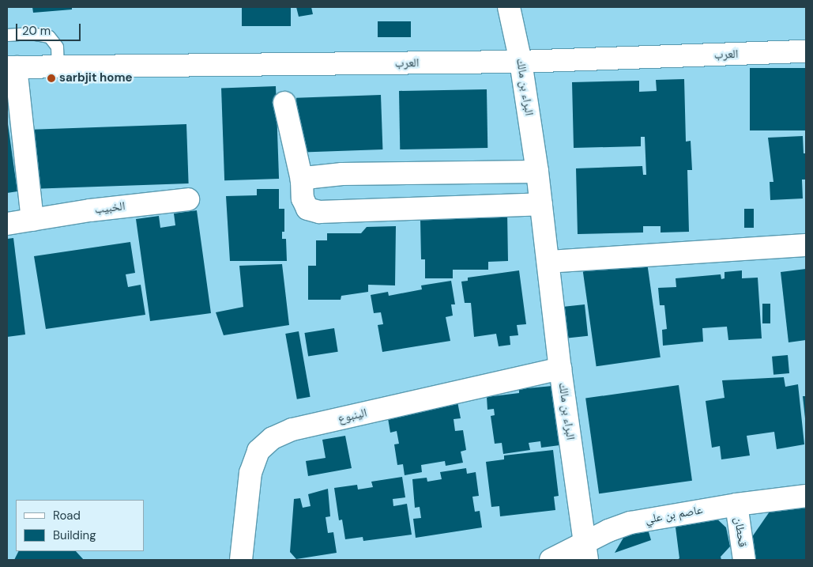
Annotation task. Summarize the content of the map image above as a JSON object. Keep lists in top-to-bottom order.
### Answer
{
  "streets": {
    "street": [
      "العرب",
      "البراء بن مالك",
      "الخبيب",
      "الينبوع",
      "عاصم بن علي",
      "قحطان"
    ]
  },
  "crossings": [
    ["العرب", "البراء بن مالك"],
    ["البراء بن مالك", "الينبوع"],
    ["البراء بن مالك", "عاصم بن علي"],
    ["عاصم بن علي", "قحطان"]
  ],
  "places": ["sarbjit home"],
  "legend": ["Road", "Building"],
  "scale_bar": "20 m"
}
